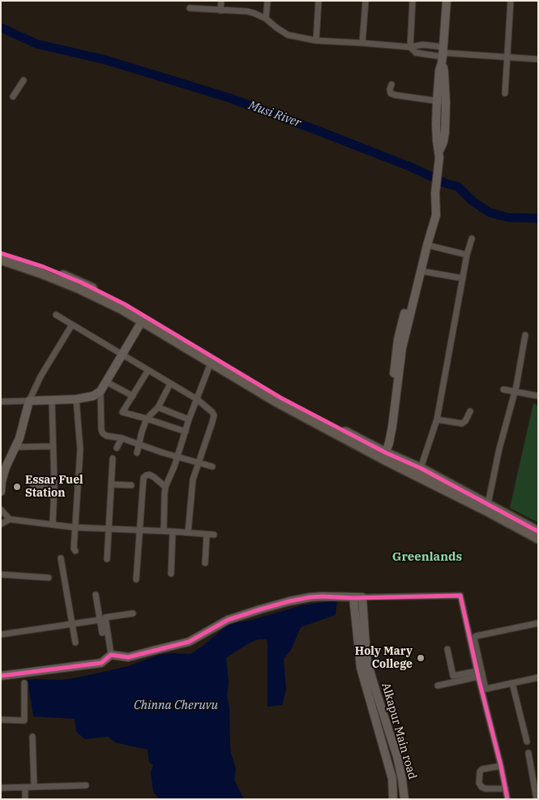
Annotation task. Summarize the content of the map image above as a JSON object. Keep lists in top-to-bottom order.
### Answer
{
  "streets": {
    "street": ["Alkapur Main road"]
  },
  "districts": ["Greenlands"],
  "water": ["Musi River", "Chinna Cheruvu"],
  "places": ["Essar Fuel Station", "Holy Mary College"]
}
